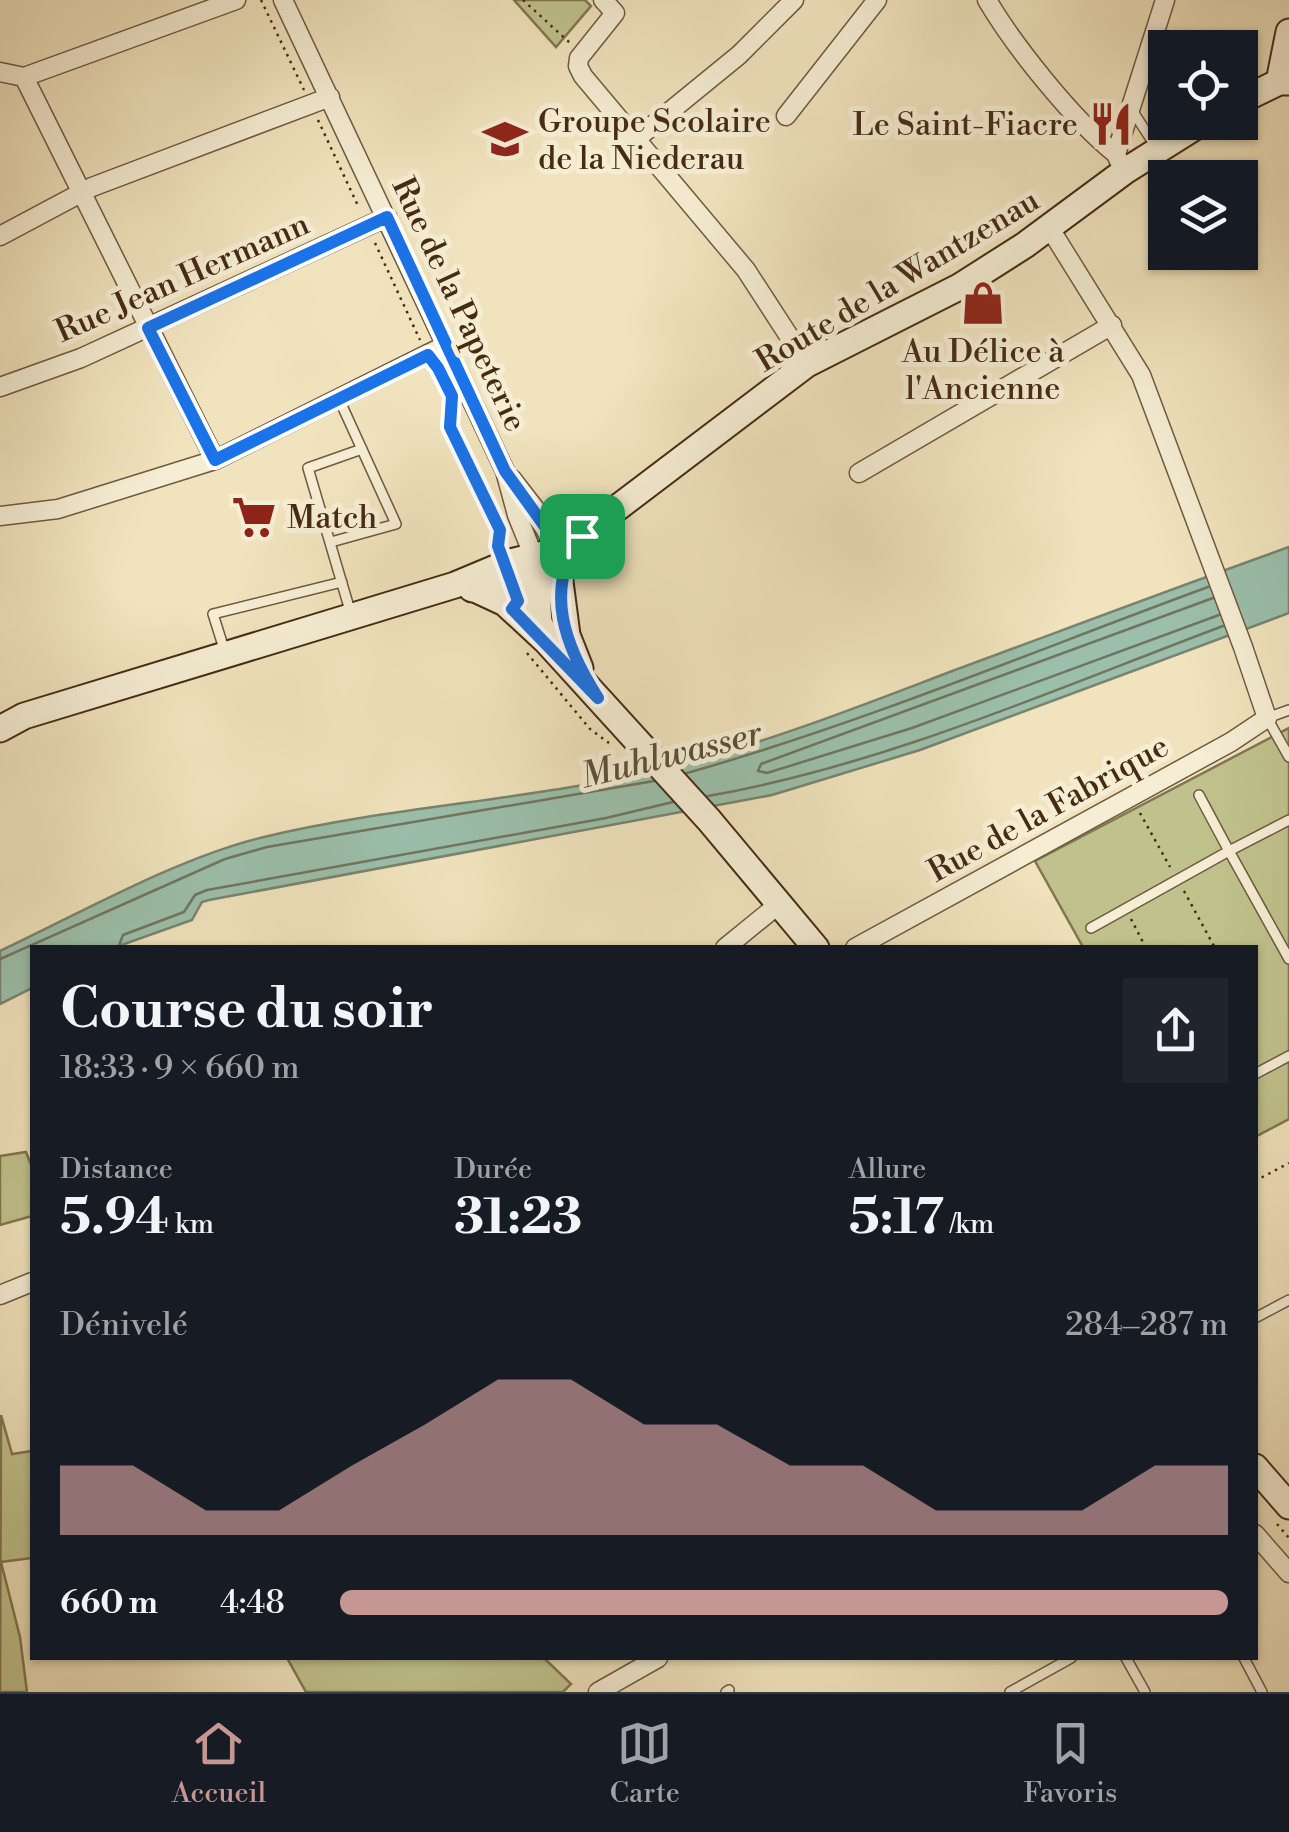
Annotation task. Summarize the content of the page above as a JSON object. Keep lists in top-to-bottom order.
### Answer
{
  "streets": {
    "main road": ["Route de la Wantzenau"],
    "street": ["Rue Jean Hermann", "Rue de la Papeterie", "Rue de la Fabrique"]
  },
  "crossings": [
    ["Rue Jean Hermann", "Rue de la Papeterie"],
    ["Route de la Wantzenau", "Rue de la Papeterie"]
  ],
  "water": ["Muhlwasser"],
  "places": {
    "restaurant": ["Le Saint-Fiacre"],
    "school or university": ["Groupe Scolaire de la Niederau"],
    "shop": ["Au Délice à l'Ancienne"],
    "supermarket": ["Match"]
  },
  "page": {
    "heading": ["Course du soir", "18:33 · 9 × 660 m"],
    "stats": [
      ["Distance", "5.94 km"],
      ["Durée", "31:23"],
      ["Allure", "5:17 /km"]
    ],
    "chart": ["Dénivelé", "284–287 m"],
    "list": [
      {
        "name": "660 m",
        "note": "4:48"
      }
    ],
    "tabs": ["Accueil", "Carte", "Favoris"]
  }
}
